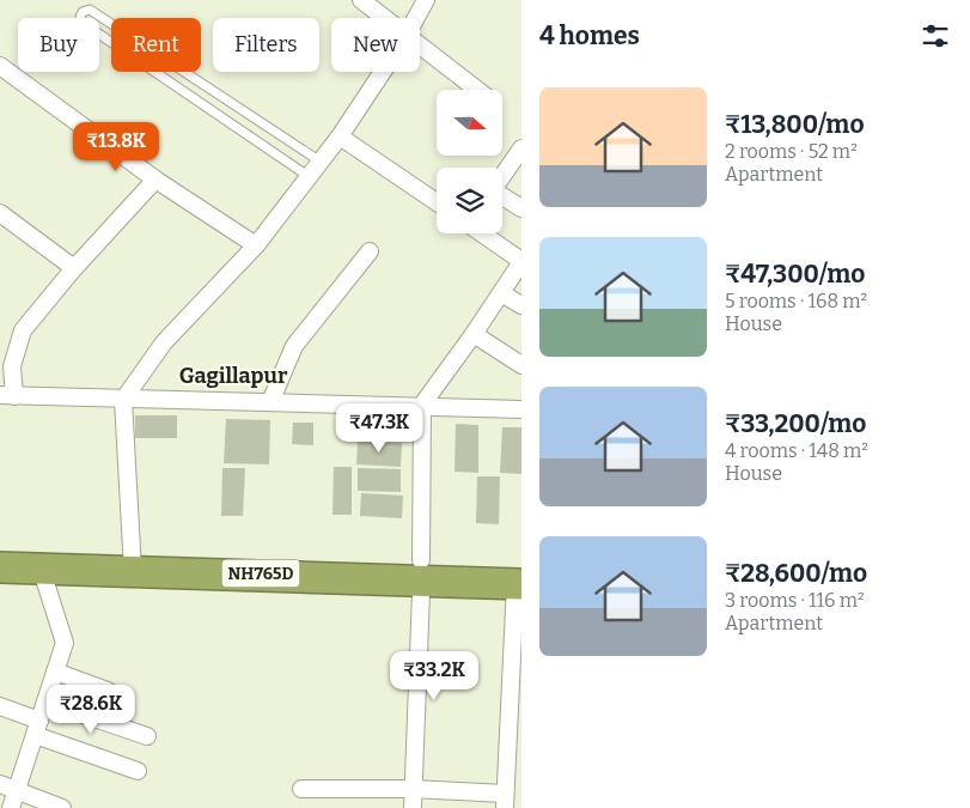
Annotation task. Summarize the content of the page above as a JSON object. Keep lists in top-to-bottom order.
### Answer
{
  "streets": {
    "highway": ["NH765D"]
  },
  "districts": ["Gagillapur"],
  "north": "right",
  "page": {
    "heading": "4 homes",
    "chip": [
      "Buy",
      "Rent",
      "Filters",
      "New"
    ],
    "list": [
      {
        "name": "₹13,800/mo",
        "note": "2 rooms · 52 m² · Apartment"
      },
      {
        "name": "₹47,300/mo",
        "note": "5 rooms · 168 m² · House"
      },
      {
        "name": "₹33,200/mo",
        "note": "4 rooms · 148 m² · House"
      },
      {
        "name": "₹28,600/mo",
        "note": "3 rooms · 116 m² · Apartment"
      }
    ],
    "price": [
      "₹13.8K",
      "₹47.3K",
      "₹33.2K",
      "₹28.6K"
    ]
  }
}
